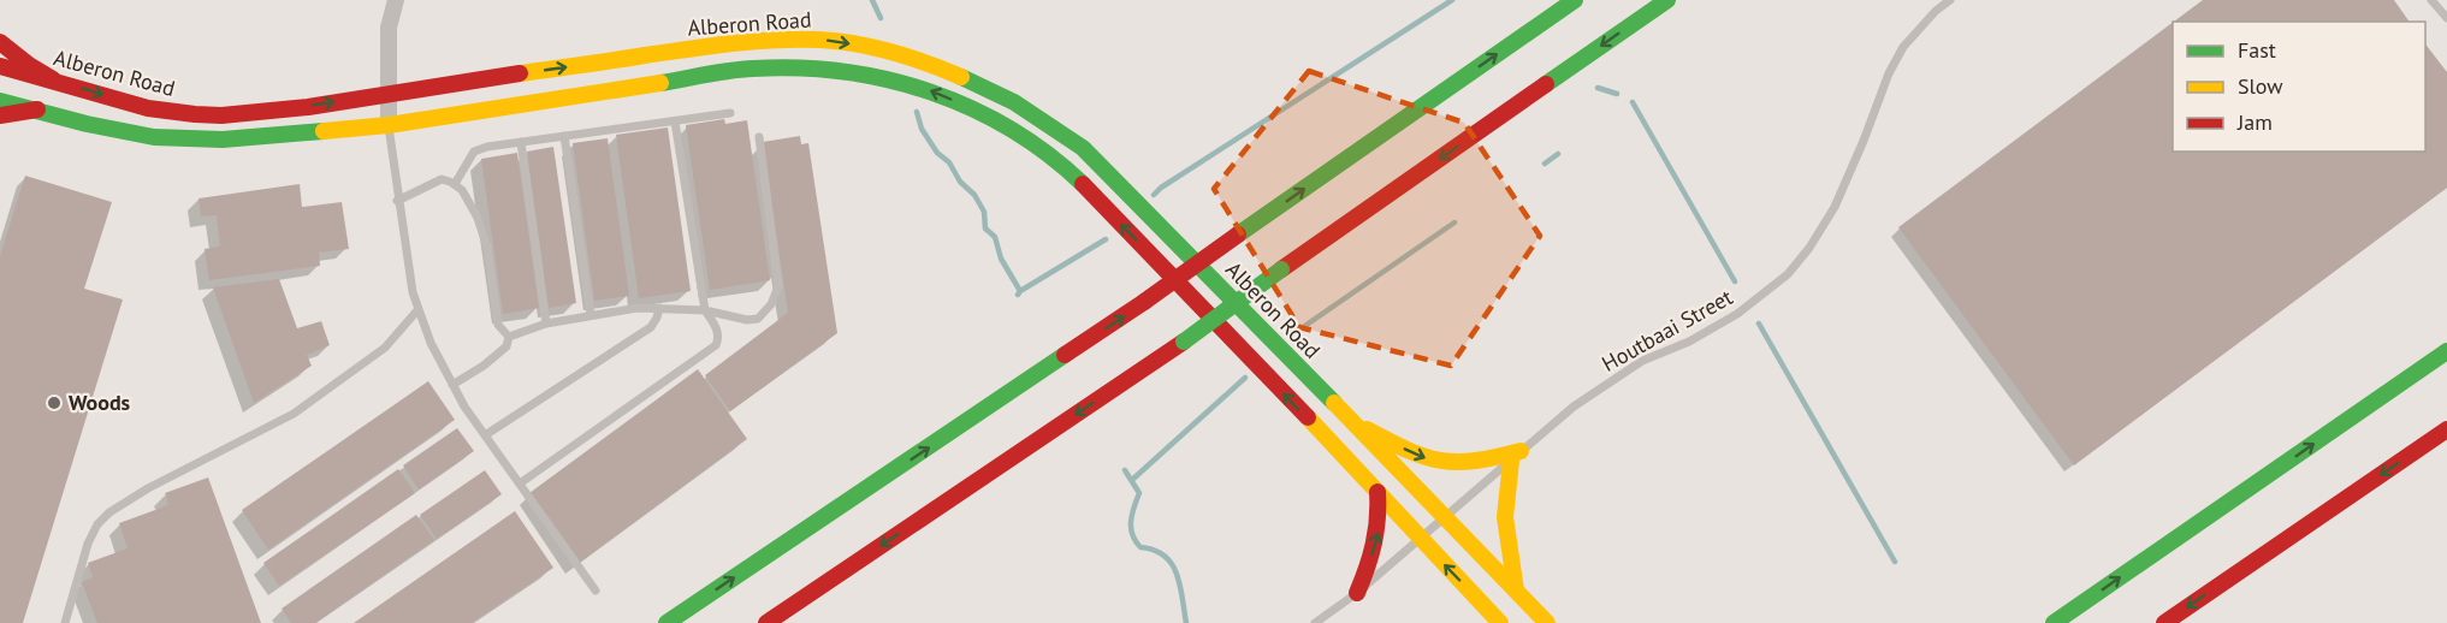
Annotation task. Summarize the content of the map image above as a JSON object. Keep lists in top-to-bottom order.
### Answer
{
  "streets": {
    "main road": ["Alberon Road"],
    "lane": ["Houtbaai Street"]
  },
  "crossings": [
    ["Alberon Road", "Houtbaai Street"]
  ],
  "places": ["Woods"],
  "legend": ["Fast", "Slow", "Jam"]
}
